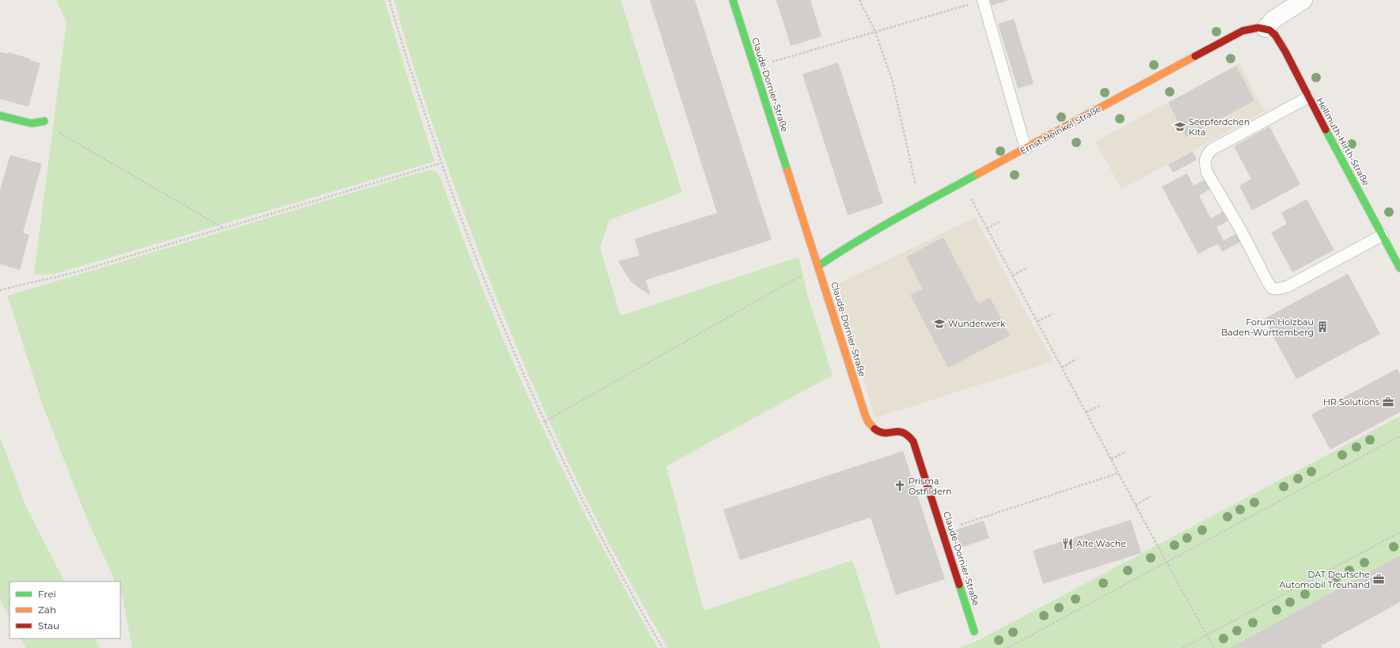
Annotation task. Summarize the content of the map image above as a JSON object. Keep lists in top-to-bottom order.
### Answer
{
  "streets": {
    "street": ["Claude-Dornier-Straße", "Ernst-Heinkel-Straße", "Hellmuth-Hirth-Straße"]
  },
  "crossings": [
    ["Claude-Dornier-Straße", "Ernst-Heinkel-Straße"],
    ["Ernst-Heinkel-Straße", "Hellmuth-Hirth-Straße"]
  ],
  "places": {
    "school or university": ["Seepferdchen Kita", "Wunderwerk"],
    "building": ["Forum Holzbau Baden-Württemberg"],
    "office": ["HR Solutions", "DAT Deutsche Automobil Treuhand"],
    "church": ["Prisma Ostfildern"],
    "restaurant": ["Alte Wache"]
  },
  "legend": ["Frei", "Zäh", "Stau"]
}
